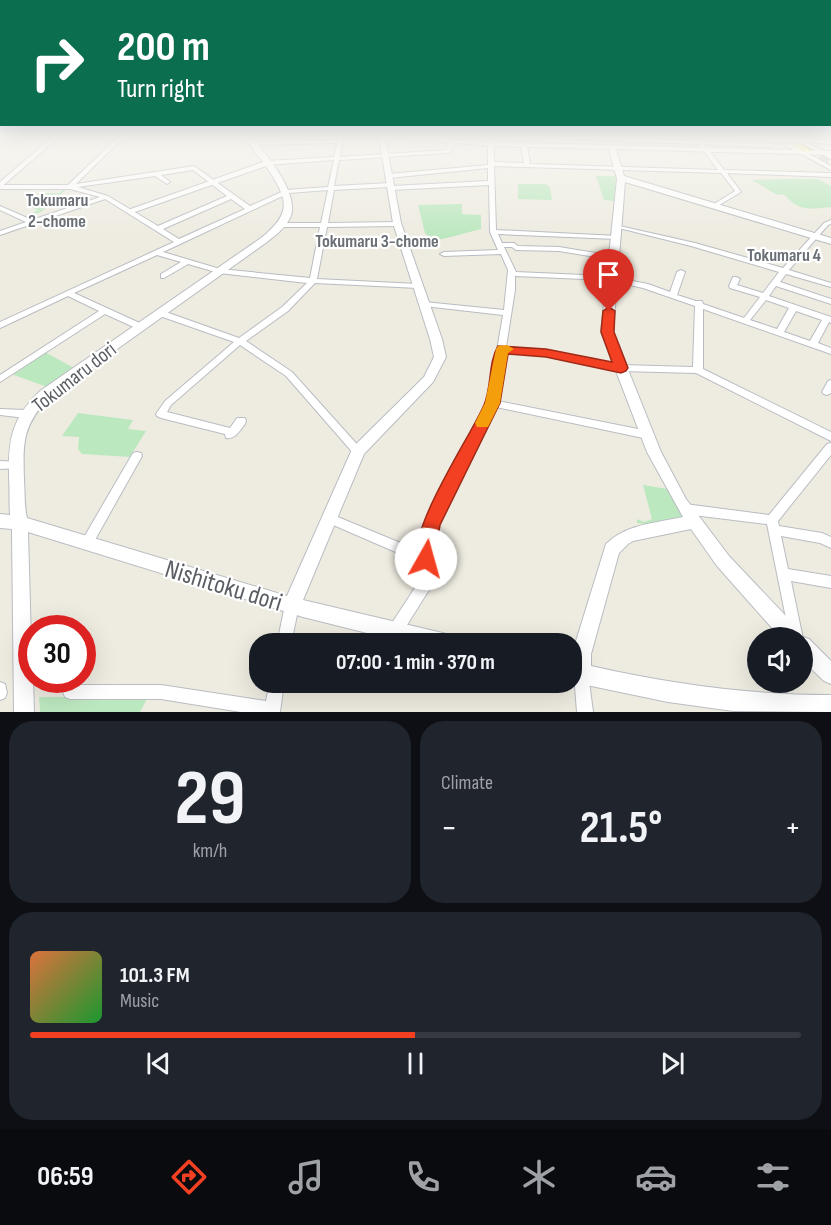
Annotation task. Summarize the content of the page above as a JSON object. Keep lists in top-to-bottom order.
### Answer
{
  "streets": {
    "street": ["Tokumaru dori", "Nishitoku dori"]
  },
  "crossings": [
    ["Tokumaru dori", "Nishitoku dori"]
  ],
  "districts": ["Tokumaru 2-chome", "Tokumaru 3-chome", "Tokumaru 4"],
  "page": {
    "turn": ["200 m", "Turn right"],
    "limit": "30",
    "trip": "07:00 · 1 min · 370 m",
    "tile": [
      ["29", "km/h"],
      "Climate"
    ],
    "heat": ["−", "21.5°", "+"],
    "song": ["101.3 FM", "Music"],
    "tabs": "06:59"
  }
}
